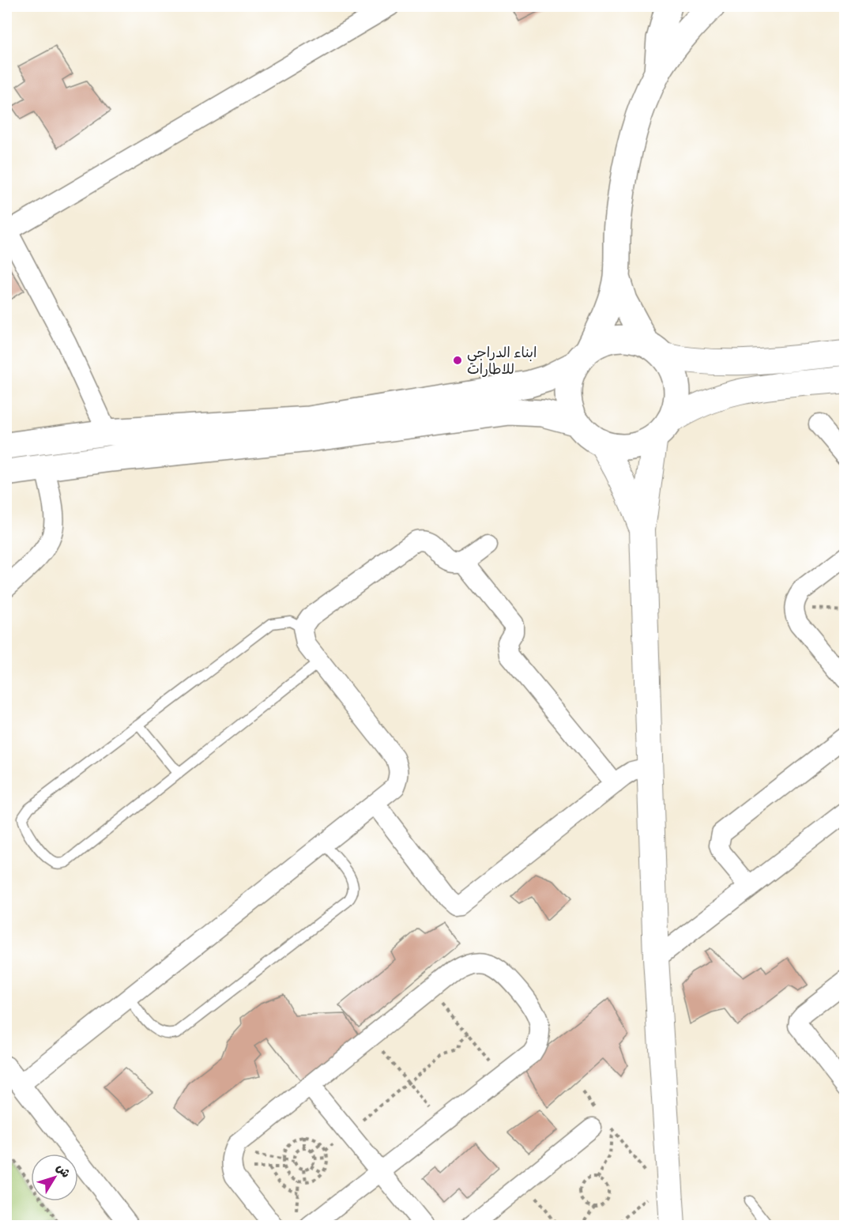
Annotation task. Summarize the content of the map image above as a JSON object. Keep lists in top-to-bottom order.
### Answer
{
  "places": ["ابناء الدراجي للاطارات"],
  "north": "top right"
}
